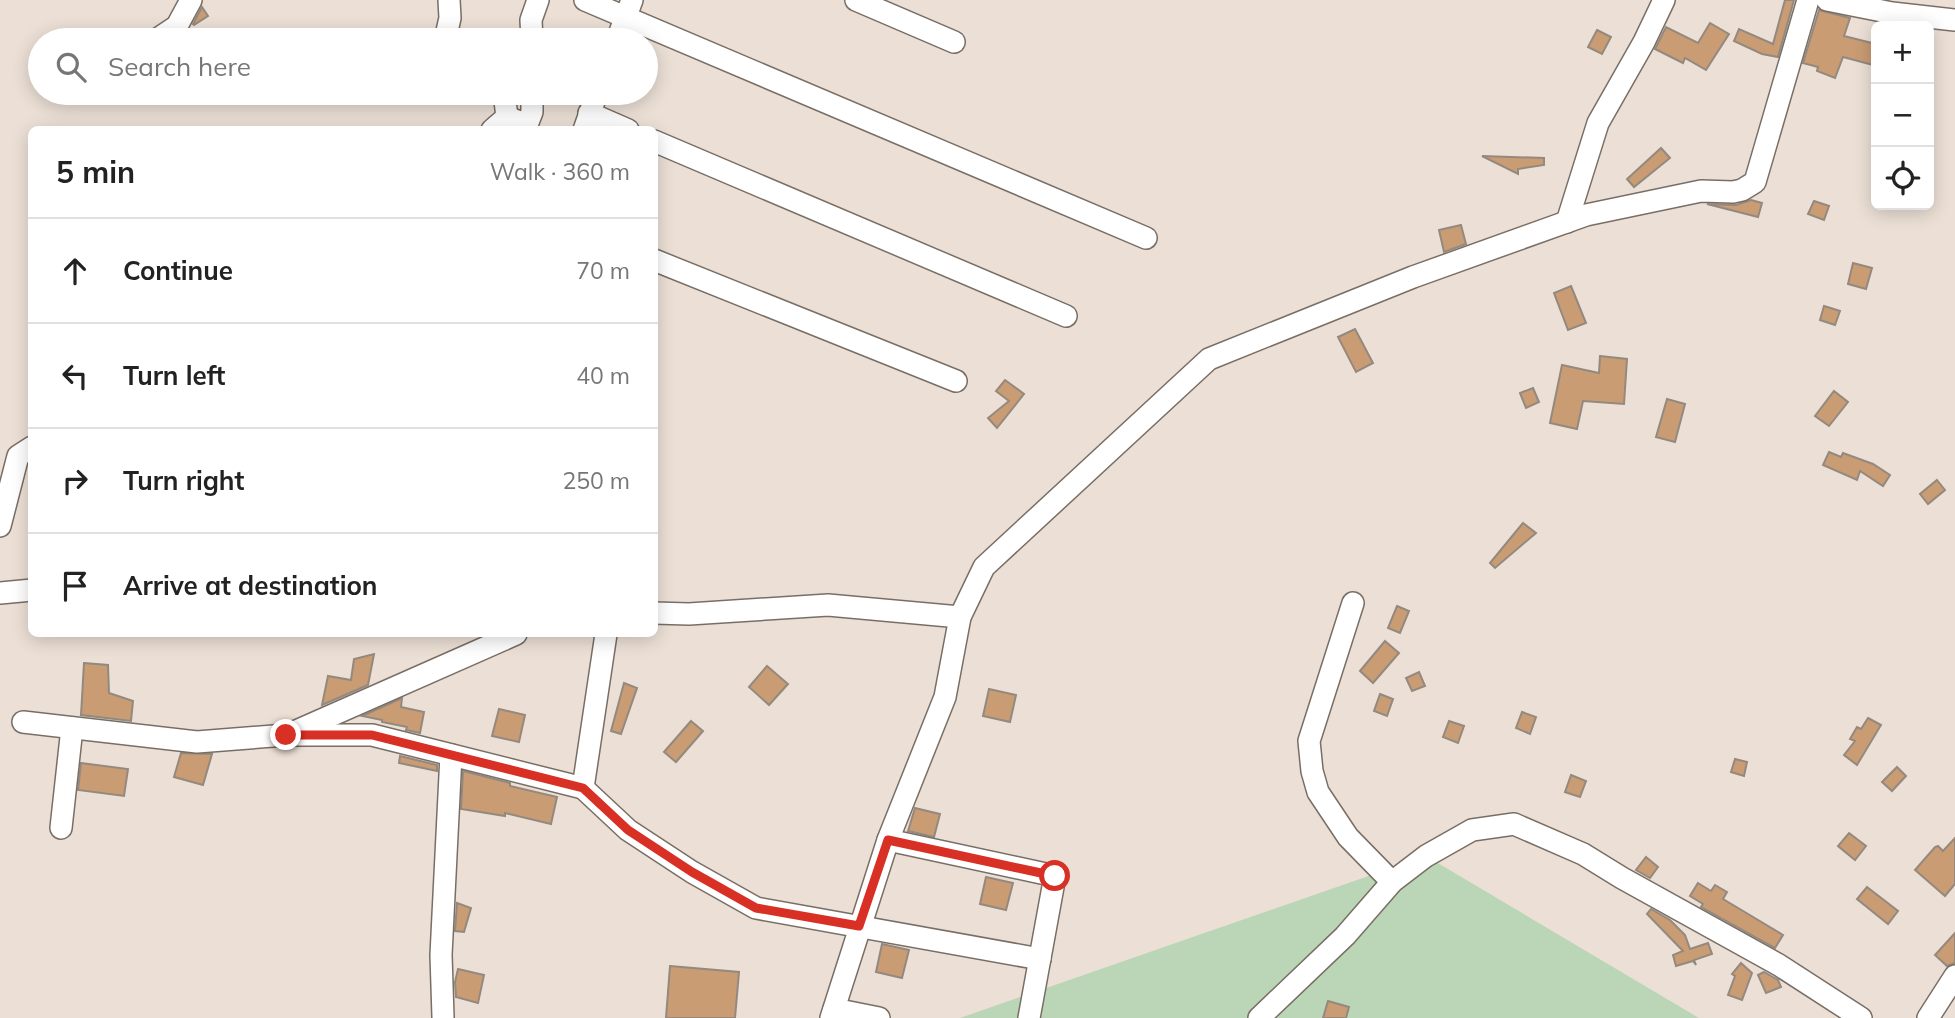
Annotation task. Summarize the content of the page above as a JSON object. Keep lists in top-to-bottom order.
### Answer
{
  "page": {
    "map_buttons": ["+", "−"],
    "search": "Search here",
    "heading": ["5 min", "Walk · 360 m"],
    "list": [
      ["Continue", "70 m"],
      ["Turn left", "40 m"],
      ["Turn right", "250 m"],
      "Arrive at destination"
    ]
  }
}
